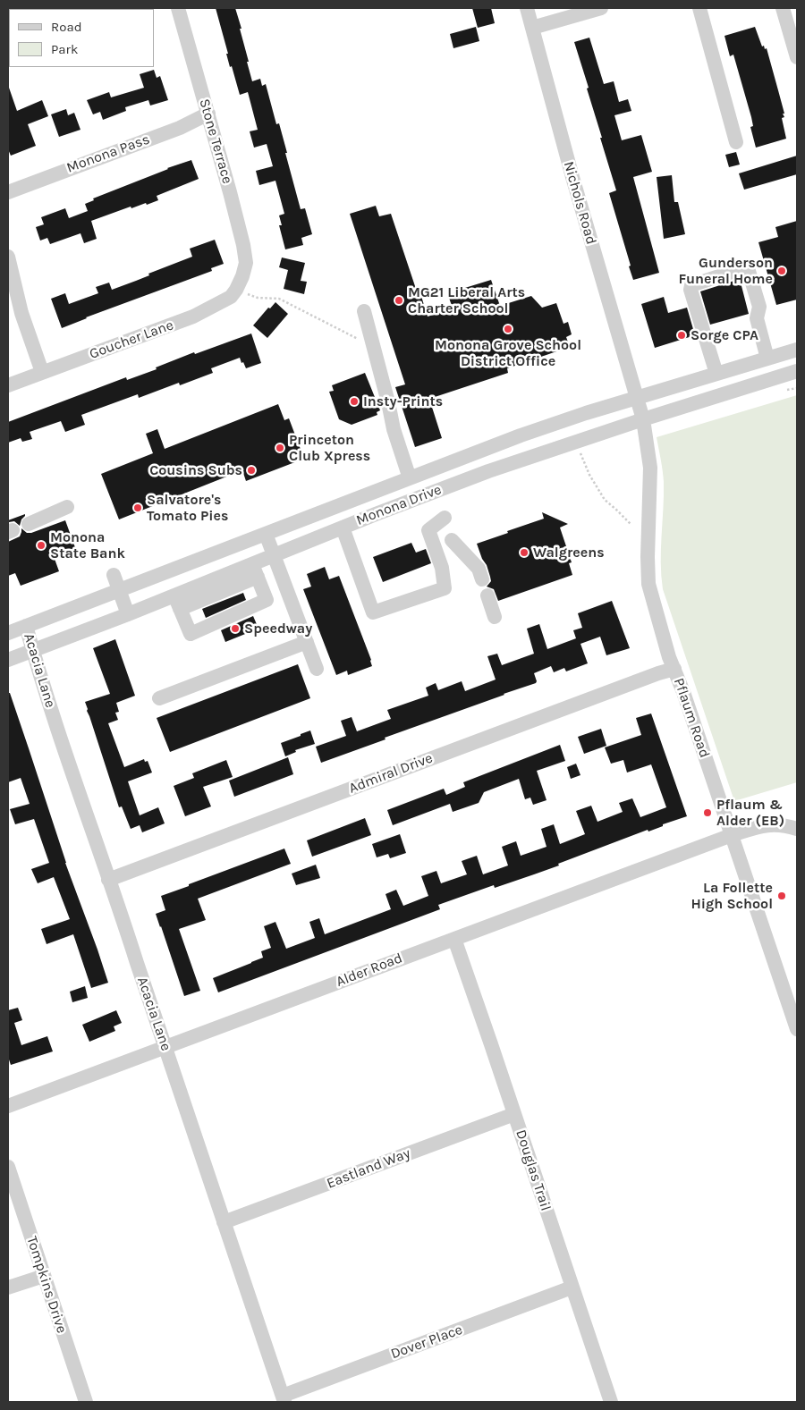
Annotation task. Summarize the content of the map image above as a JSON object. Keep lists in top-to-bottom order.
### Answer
{
  "streets": {
    "street": [
      "Stone Terrace",
      "Monona Pass",
      "Nichols Road",
      "Goucher Lane",
      "Monona Drive",
      "Acacia Lane",
      "Pflaum Road",
      "Admiral Drive",
      "Alder Road",
      "Eastland Way",
      "Douglas Trail",
      "Tompkins Drive",
      "Dover Place"
    ]
  },
  "crossings": [
    ["Stone Terrace", "Monona Pass"],
    ["Stone Terrace", "Goucher Lane"],
    ["Nichols Road", "Monona Drive"],
    ["Nichols Road", "Pflaum Road"],
    ["Monona Drive", "Acacia Lane"],
    ["Monona Drive", "Pflaum Road"],
    ["Acacia Lane", "Admiral Drive"],
    ["Acacia Lane", "Alder Road"],
    ["Acacia Lane", "Eastland Way"],
    ["Acacia Lane", "Dover Place"],
    ["Pflaum Road", "Admiral Drive"],
    ["Pflaum Road", "Alder Road"],
    ["Alder Road", "Douglas Trail"],
    ["Eastland Way", "Douglas Trail"],
    ["Douglas Trail", "Dover Place"]
  ],
  "places": [
    "Gunderson Funeral Home",
    "MG21 Liberal Arts Charter School",
    "Monona Grove School District Office",
    "Sorge CPA",
    "Insty-Prints",
    "Princeton Club Xpress",
    "Cousins Subs",
    "Salvatore's Tomato Pies",
    "Monona State Bank",
    "Walgreens",
    "Speedway",
    "Pflaum & Alder (EB)",
    "La Follette High School"
  ],
  "legend": ["Road", "Park"]
}
